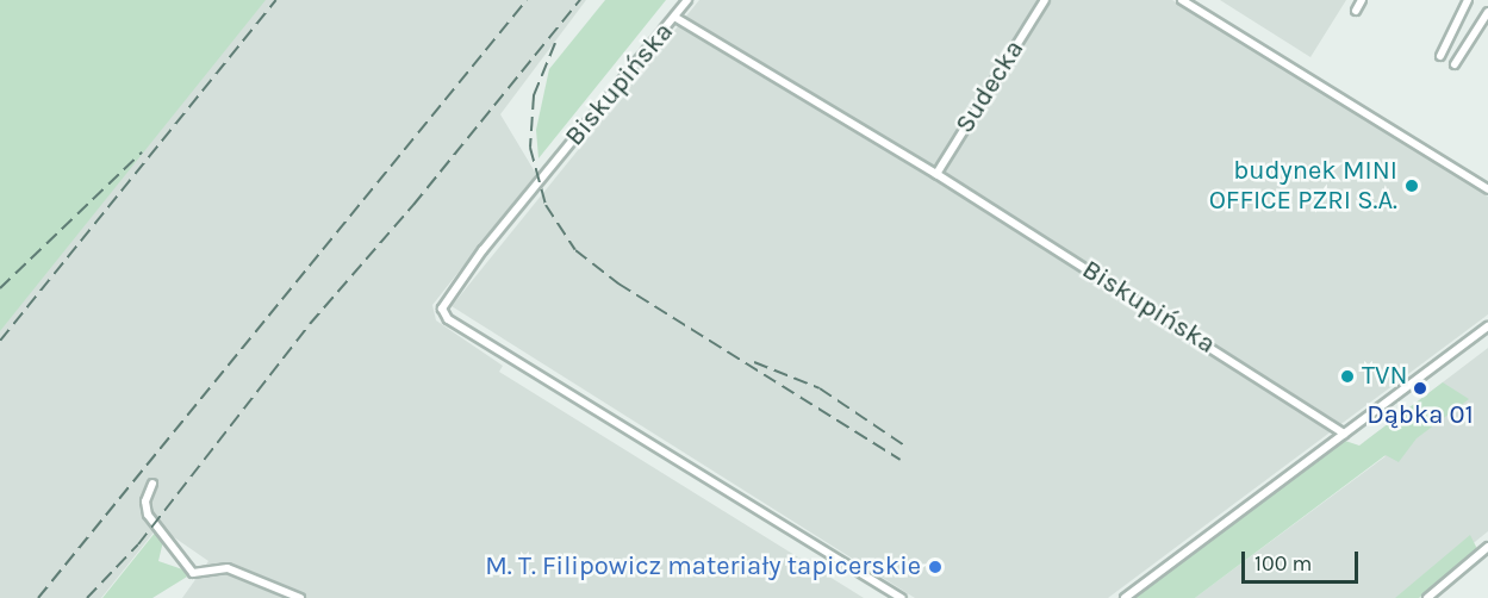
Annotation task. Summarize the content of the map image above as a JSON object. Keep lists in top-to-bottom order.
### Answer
{
  "streets": {
    "street": ["Biskupińska", "Sudecka"]
  },
  "crossings": [
    ["Biskupińska", "Sudecka"]
  ],
  "places": [
    "budynek MINI OFFICE PZRI S.A.",
    "TVN",
    "Dąbka 01",
    "M. T. Filipowicz materiały tapicerskie"
  ],
  "scale_bar": "100 m"
}
